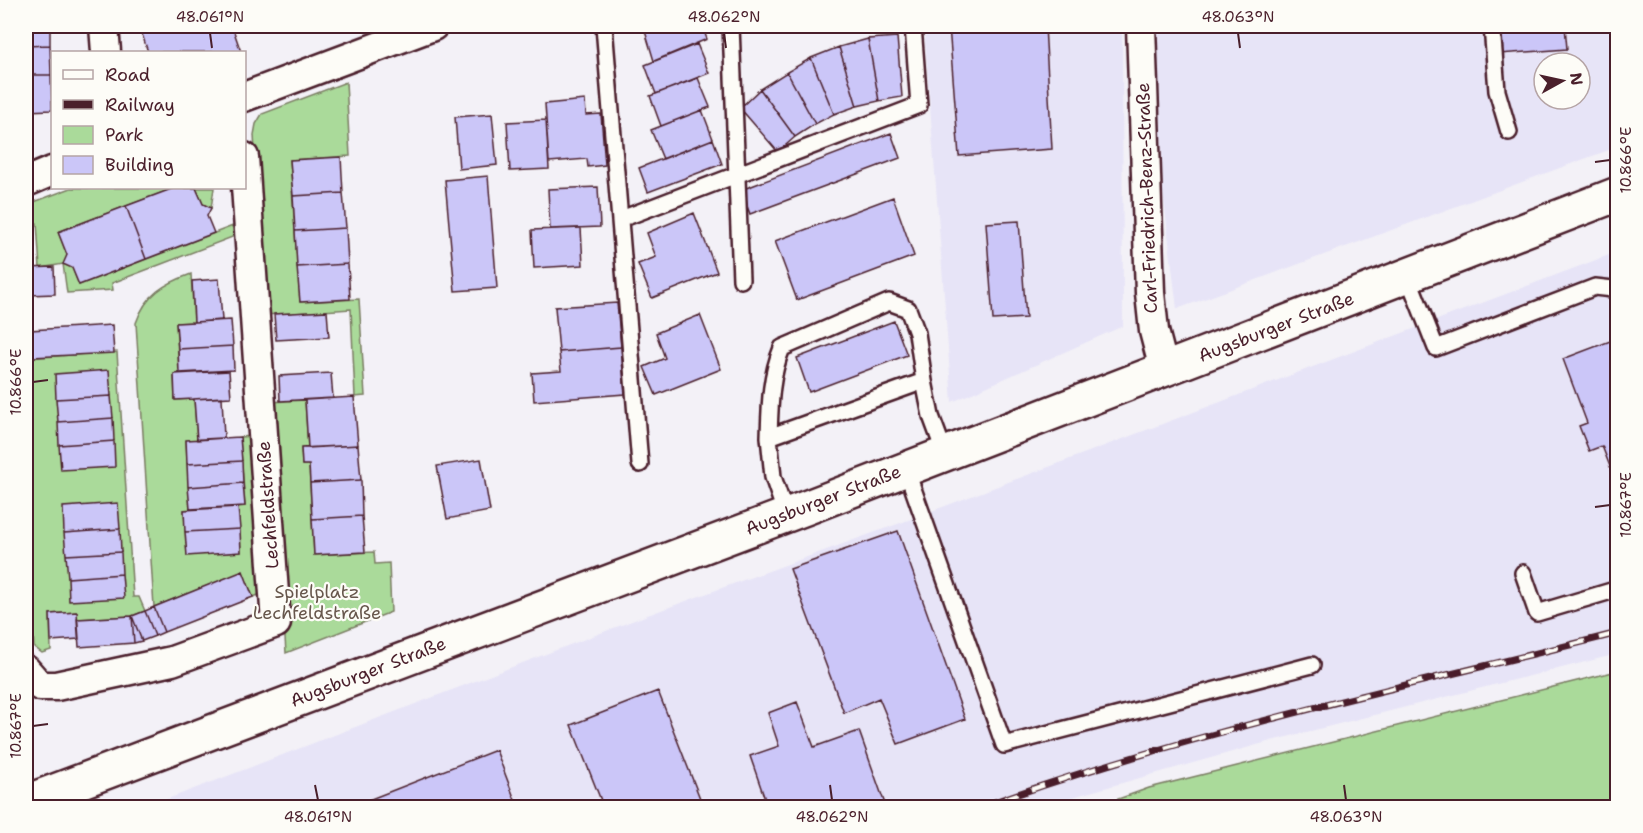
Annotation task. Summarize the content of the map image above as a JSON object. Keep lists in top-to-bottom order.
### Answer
{
  "streets": {
    "main road": ["Augsburger Straße"],
    "street": ["Carl-Friedrich-Benz-Straße", "Lechfeldstraße"]
  },
  "crossings": [
    ["Carl-Friedrich-Benz-Straße", "Augsburger Straße"]
  ],
  "parks": ["Spielplatz Lechfeldstraße"],
  "legend": [
    "Road",
    "Railway",
    "Park",
    "Building"
  ],
  "north": "right",
  "coordinates": [
    "48.061°N",
    "48.062°N",
    "48.063°N",
    "10.866°E",
    "10.867°E"
  ]
}
